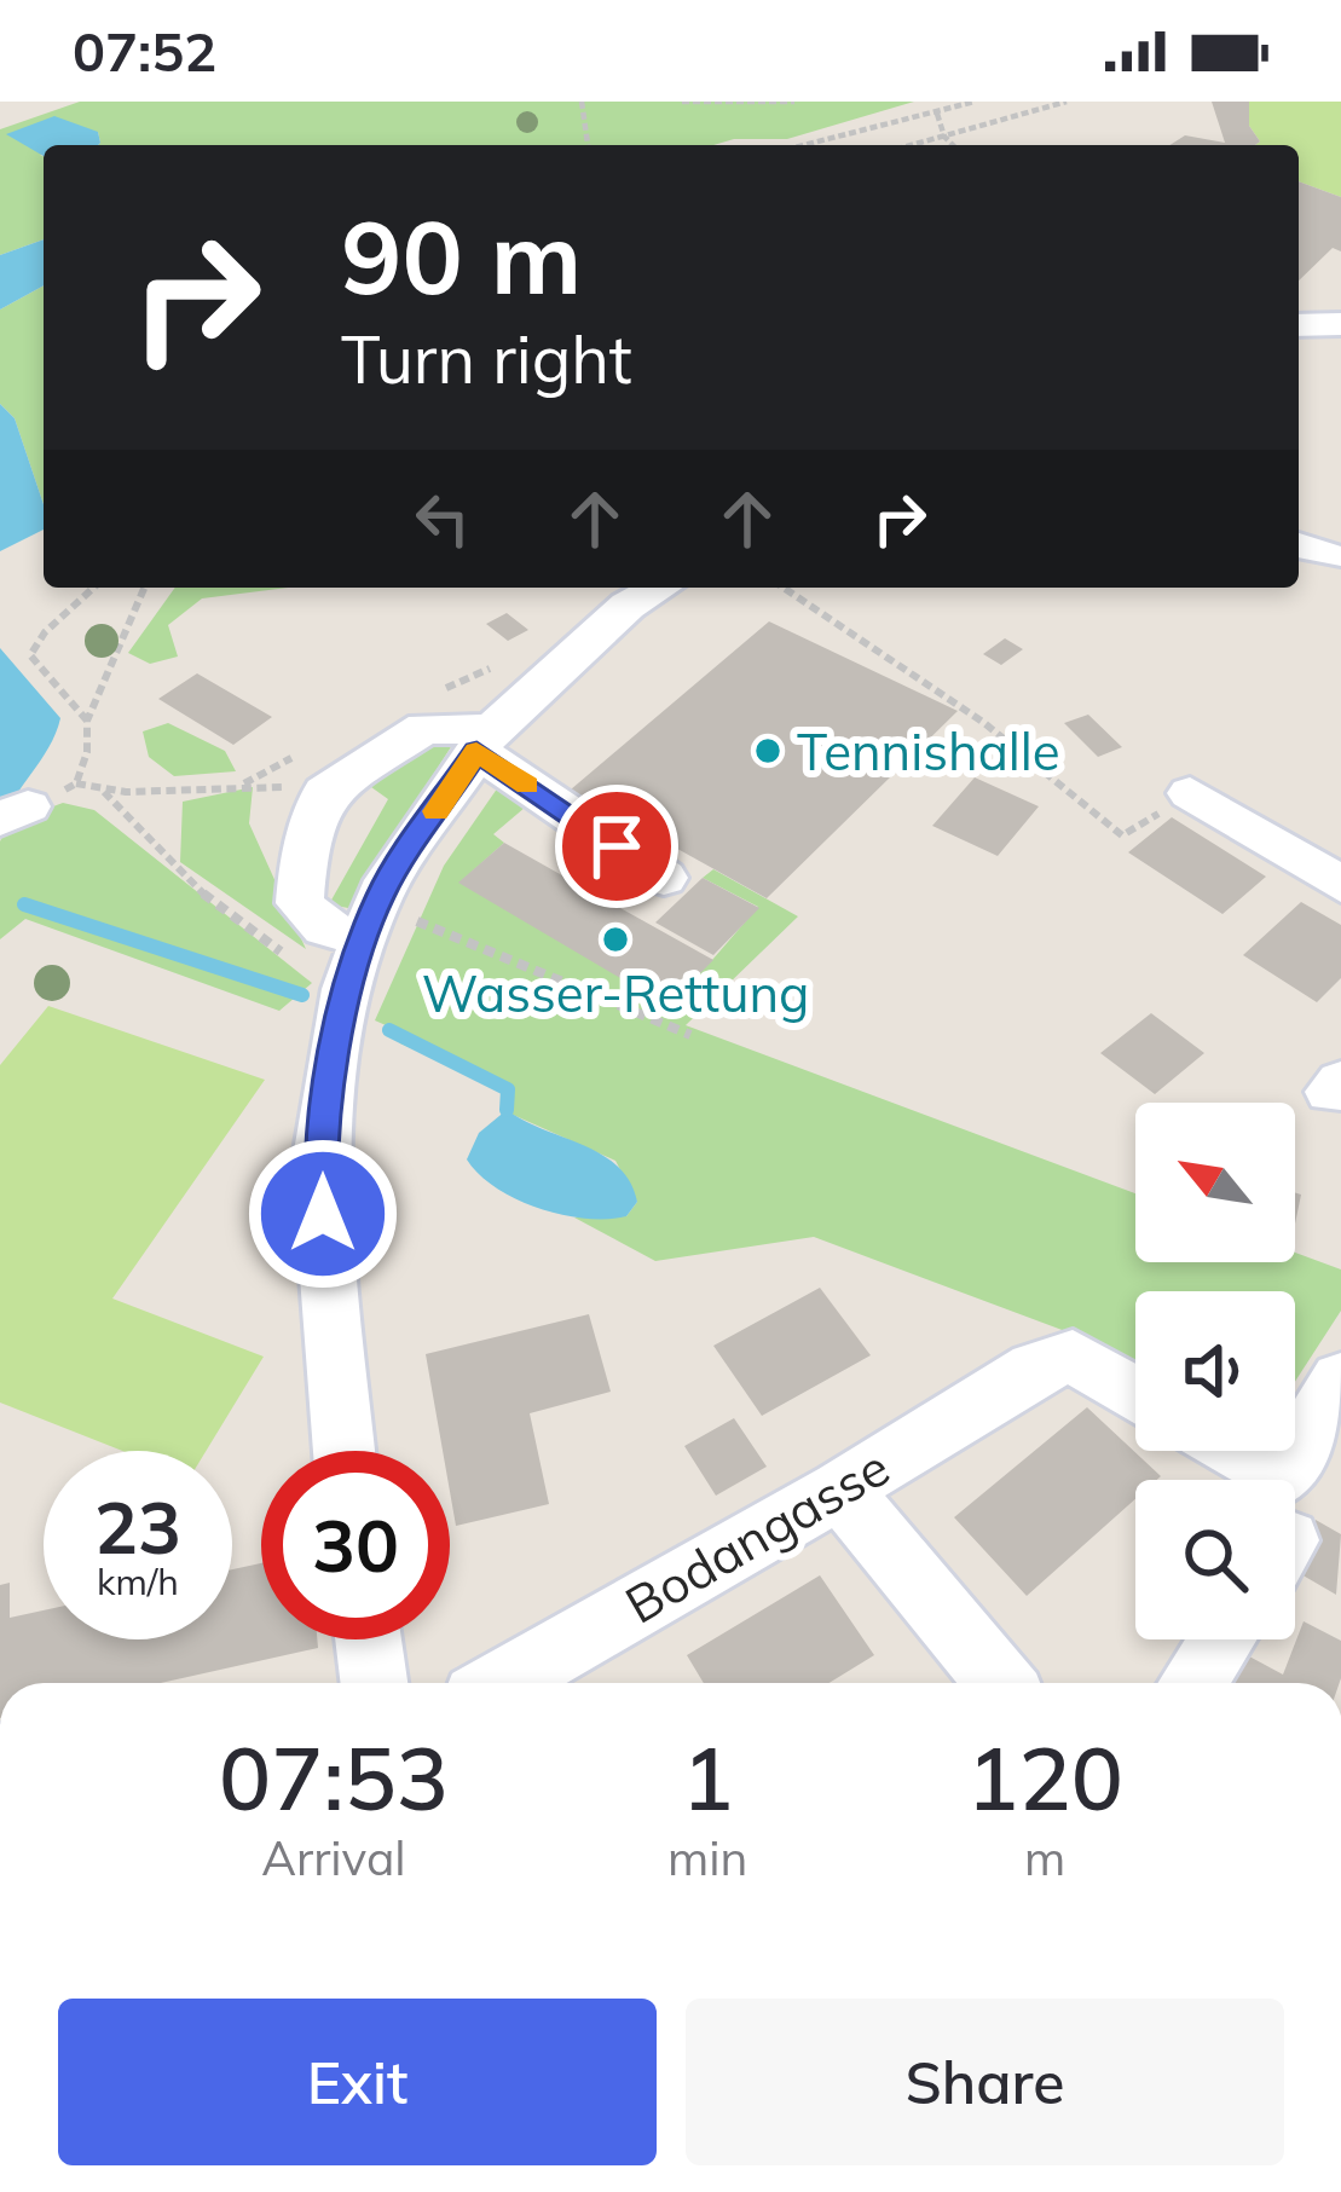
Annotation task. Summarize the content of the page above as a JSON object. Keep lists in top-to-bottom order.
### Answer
{
  "streets": {
    "street": ["Bodangasse"]
  },
  "places": ["Tennishalle", "Wasser-Rettung"],
  "north": "top left",
  "page": {
    "status": "07:52",
    "turn": ["90 m", "Turn right"],
    "speed": "23 km/h",
    "limit": "30",
    "eta": [
      "07:53",
      "Arrival",
      "1",
      "min",
      "120",
      "m"
    ],
    "buttons": ["Exit", "Share"]
  }
}
